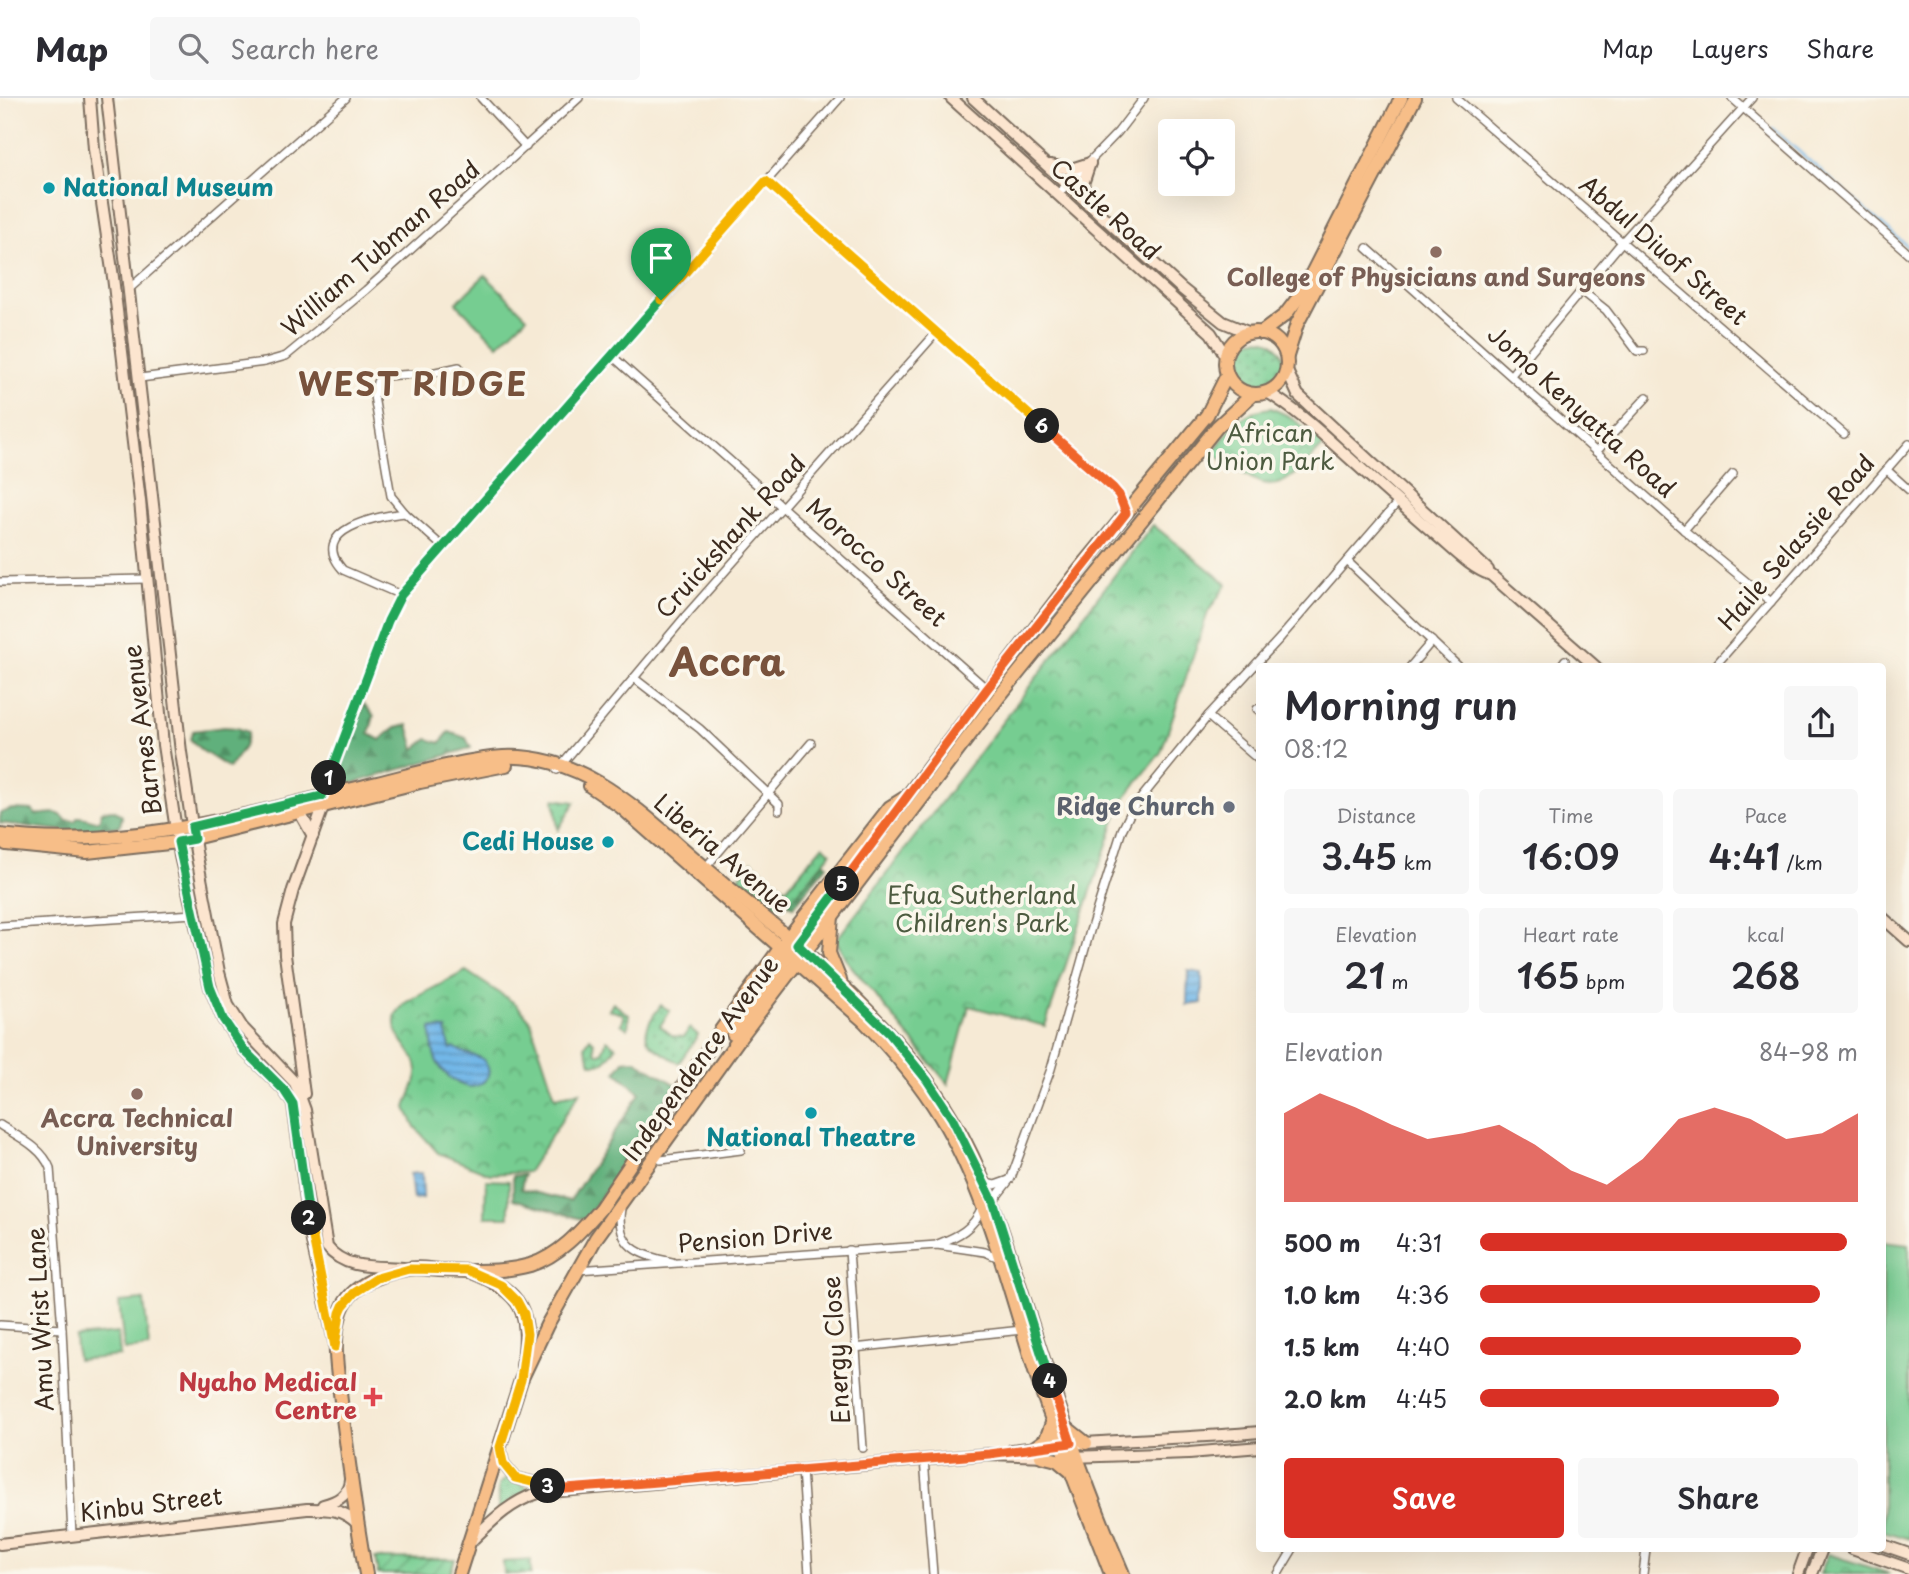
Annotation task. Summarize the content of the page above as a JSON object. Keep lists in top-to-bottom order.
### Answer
{
  "streets": {
    "main road": [
      "Castle Road",
      "Barnes Avenue",
      "Liberia Avenue",
      "Independence Avenue",
      "Kinbu Street"
    ],
    "street": [
      "William Tubman Road",
      "Abdul Diuof Street",
      "Jomo Kenyatta Road",
      "Cruickshank Road",
      "Haile Selassie Road",
      "Morocco Street",
      "Pension Drive",
      "Amu Wrist Lane",
      "Energy Close"
    ]
  },
  "crossings": [
    ["Castle Road", "Independence Avenue"],
    ["William Tubman Road", "Barnes Avenue"],
    ["Jomo Kenyatta Road", "Haile Selassie Road"],
    ["Cruickshank Road", "Morocco Street"],
    ["Cruickshank Road", "Liberia Avenue"],
    ["Barnes Avenue", "Liberia Avenue"],
    ["Barnes Avenue", "Independence Avenue"],
    ["Liberia Avenue", "Independence Avenue"],
    ["Liberia Avenue", "Pension Drive"],
    ["Independence Avenue", "Pension Drive"],
    ["Pension Drive", "Energy Close"],
    ["Amu Wrist Lane", "Kinbu Street"]
  ],
  "districts": ["WEST RIDGE", "Accra"],
  "parks": ["African Union Park", "Efua Sutherland Children's Park"],
  "places": {
    "other": [
      "National Museum",
      "College of Physicians and Surgeons",
      "Ridge Church",
      "Cedi House",
      "Accra Technical University",
      "National Theatre"
    ],
    "health": ["Nyaho Medical Centre"]
  },
  "page": {
    "header": "Map",
    "search": "Search here",
    "nav": ["Map", "Layers", "Share"],
    "pins": [
      "6",
      "1",
      "5",
      "2",
      "4",
      "3"
    ],
    "heading": ["Morning run", "08:12"],
    "stats": [
      ["Distance", "3.45 km"],
      ["Time", "16:09"],
      ["Pace", "4:41 /km"],
      ["Elevation", "21 m"],
      ["Heart rate", "165 bpm"],
      ["kcal", "268"]
    ],
    "chart": ["Elevation", "84–98 m"],
    "list": [
      {
        "name": "500 m",
        "note": "4:31"
      },
      {
        "name": "1.0 km",
        "note": "4:36"
      },
      {
        "name": "1.5 km",
        "note": "4:40"
      },
      {
        "name": "2.0 km",
        "note": "4:45"
      }
    ],
    "buttons": ["Save", "Share"]
  }
}
